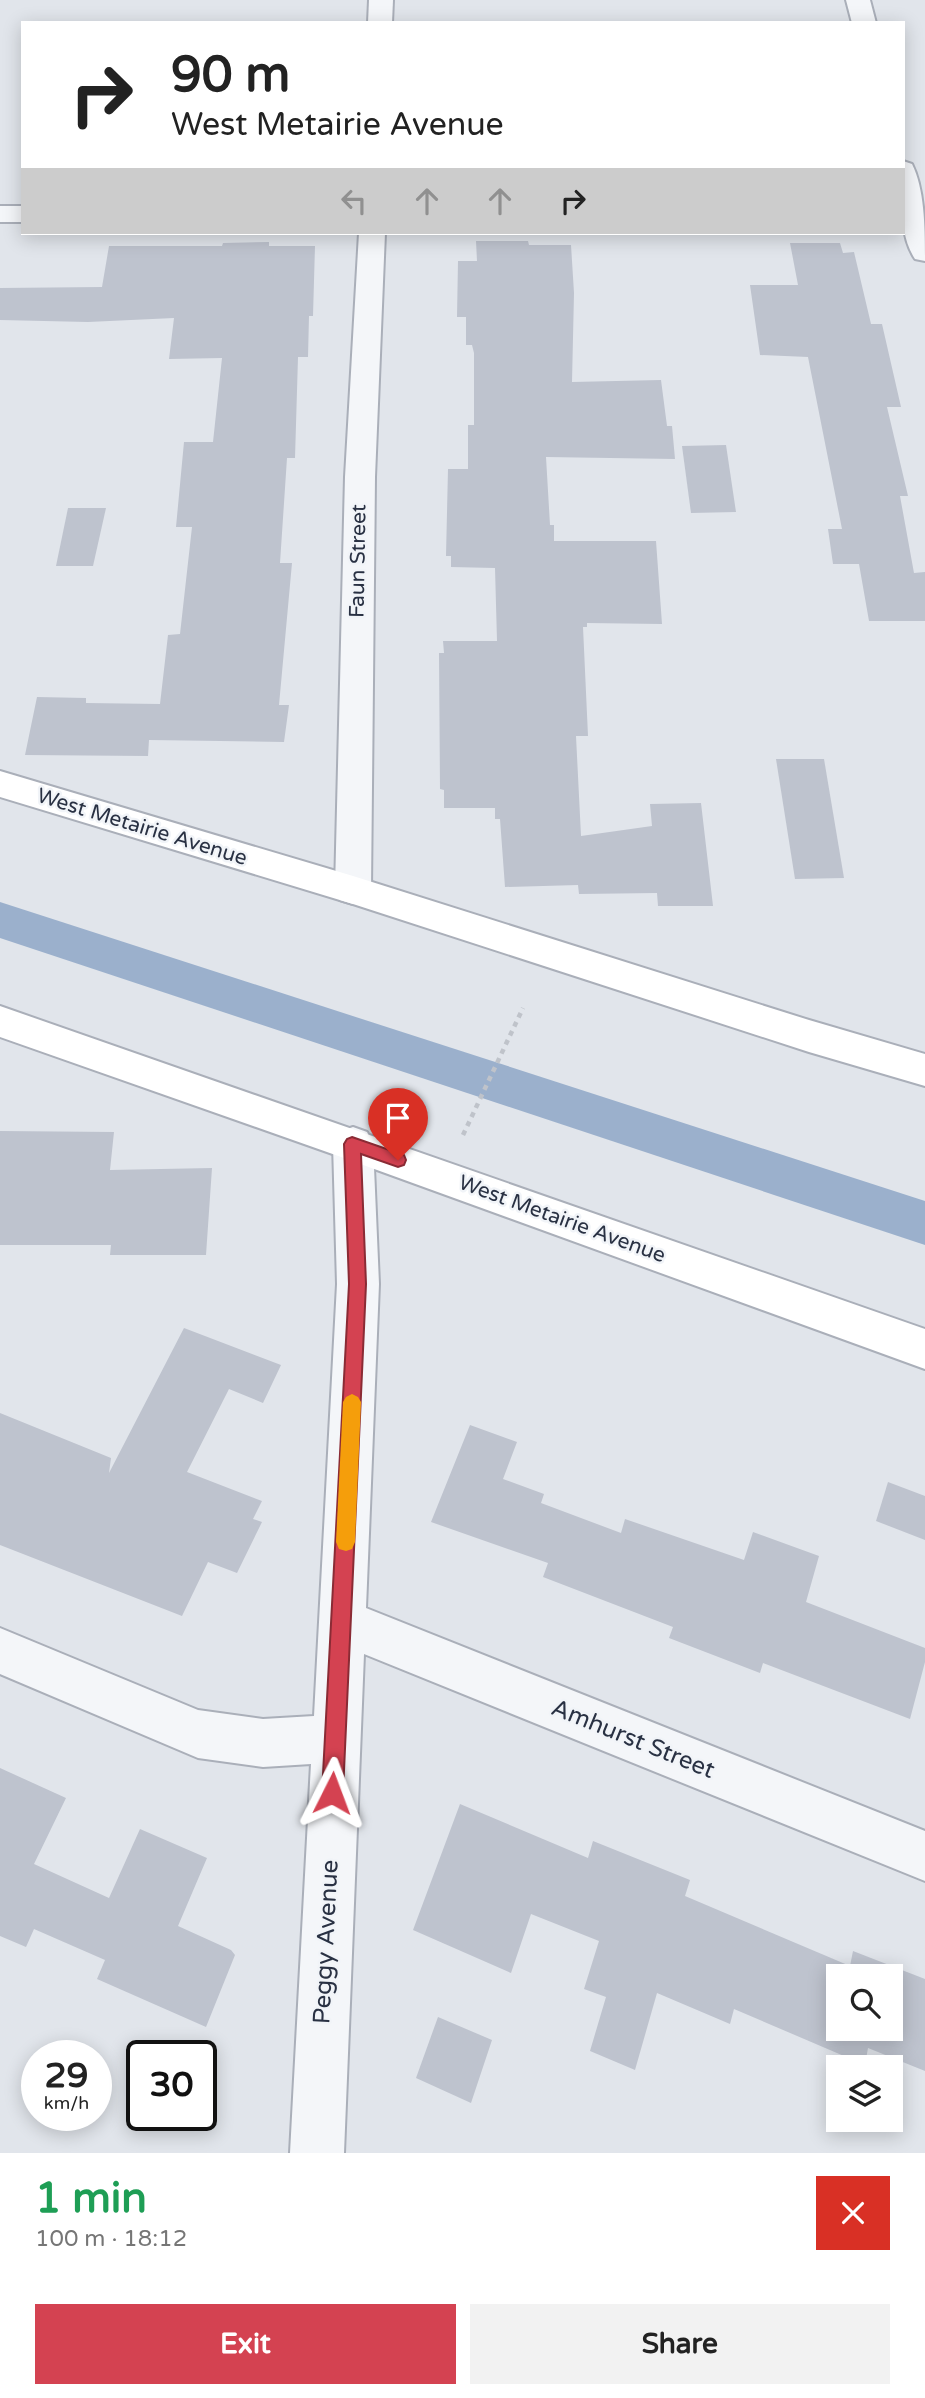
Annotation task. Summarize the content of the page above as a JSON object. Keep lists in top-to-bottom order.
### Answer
{
  "streets": {
    "main road": ["West Metairie Avenue"],
    "street": ["Faun Street", "Amhurst Street", "Peggy Avenue"]
  },
  "crossings": [
    ["Faun Street", "West Metairie Avenue"],
    ["West Metairie Avenue", "Peggy Avenue"],
    ["Amhurst Street", "Peggy Avenue"]
  ],
  "page": {
    "turn": ["90 m", "West Metairie Avenue"],
    "speed": "29 km/h",
    "limit": "30",
    "heading": ["1 min", "100 m · 18:12"],
    "buttons": ["Exit", "Share"]
  }
}
